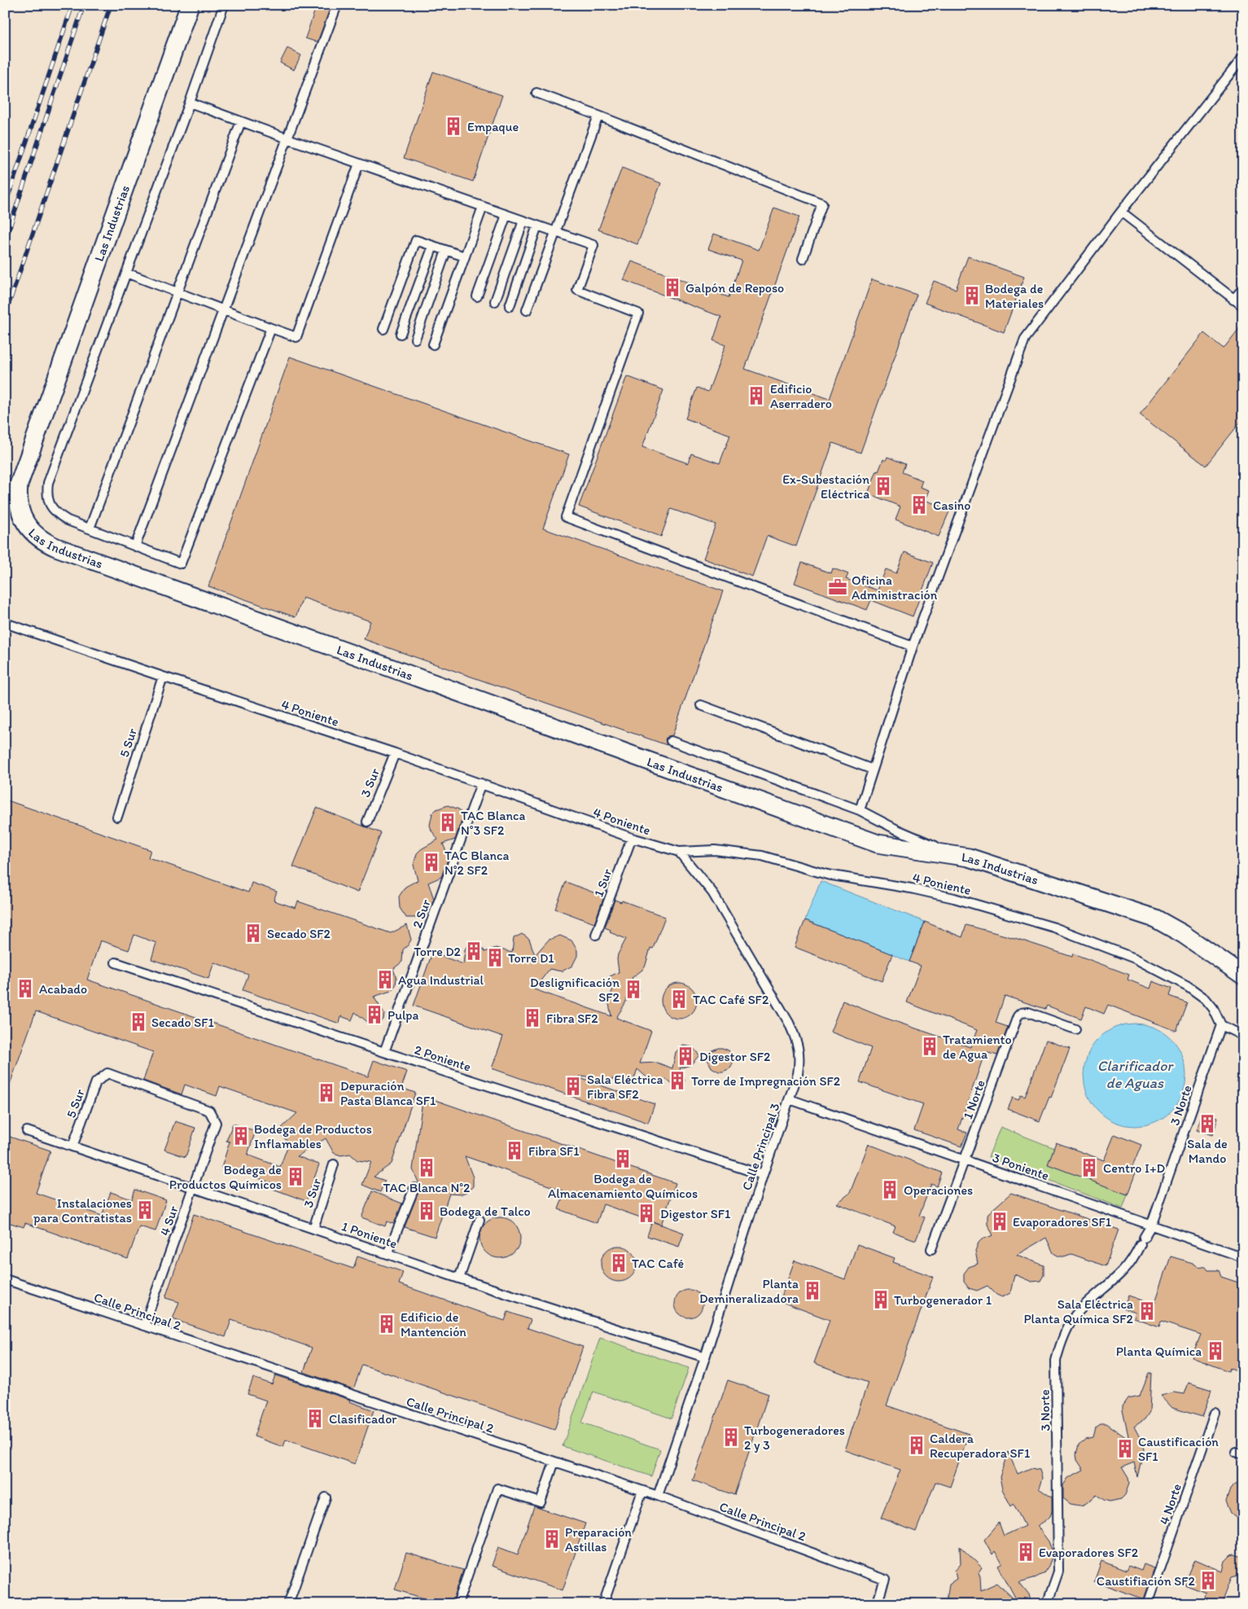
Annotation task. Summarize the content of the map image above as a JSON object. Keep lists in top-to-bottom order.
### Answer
{
  "streets": {
    "street": ["Las Industrias"],
    "lane": [
      "4 Poniente",
      "5 Sur",
      "3 Sur",
      "1 Sur",
      "2 Sur",
      "2 Poniente",
      "1 Norte",
      "3 Norte",
      "Calle Principal 3",
      "3 Poniente",
      "4 Sur",
      "1 Poniente",
      "Calle Principal 2",
      "4 Norte"
    ]
  },
  "crossings": [
    ["4 Poniente", "5 Sur"],
    ["4 Poniente", "3 Sur"],
    ["4 Poniente", "1 Sur"],
    ["4 Poniente", "2 Sur"],
    ["4 Poniente", "3 Norte"],
    ["4 Poniente", "Calle Principal 3"],
    ["5 Sur", "4 Sur"],
    ["5 Sur", "1 Poniente"],
    ["3 Sur", "1 Poniente"],
    ["2 Sur", "2 Poniente"],
    ["2 Poniente", "Calle Principal 3"],
    ["1 Norte", "3 Poniente"],
    ["3 Norte", "3 Poniente"],
    ["Calle Principal 3", "3 Poniente"],
    ["Calle Principal 3", "1 Poniente"],
    ["Calle Principal 3", "Calle Principal 2"],
    ["4 Sur", "1 Poniente"],
    ["4 Sur", "Calle Principal 2"]
  ],
  "water": ["Clarificador de Aguas"],
  "places": {
    "building": [
      "Empaque",
      "Galpón de Reposo",
      "Bodega de Materiales",
      "Edificio Aserradero",
      "Ex-Subestación Eléctrica",
      "Casino",
      "TAC Blanca N°3 SF2",
      "TAC Blanca N°2 SF2",
      "Secado SF2",
      "Torre D2",
      "Torre D1",
      "Agua Industrial",
      "Acabado",
      "Deslignificación SF2",
      "TAC Café SF2",
      "Pulpa",
      "Fibra SF2",
      "Secado SF1",
      "Tratamiento de Agua",
      "Digestor SF2",
      "Torre de Impregnación SF2",
      "Sala Eléctrica Fibra SF2",
      "Depuración Pasta Blanca SF1",
      "Sala de Mando",
      "Bodega de Productos Inflamables",
      "Fibra SF1",
      "Bodega de Almacenamiento Químicos",
      "TAC Blanca N°2",
      "Centro I+D",
      "Bodega de Productos Químicos",
      "Operaciones",
      "Instalaciones para Contratistas",
      "Bodega de Talco",
      "Digestor SF1",
      "Evaporadores SF1",
      "TAC Café",
      "Planta Demineralizadora",
      "Turbogenerador 1",
      "Sala Eléctrica Planta Química SF2",
      "Edificio de Mantención",
      "Planta Química",
      "Clasificador",
      "Turbogeneradores 2 y 3",
      "Caldera Recuperadora SF1",
      "Caustificación SF1",
      "Preparación Astillas",
      "Evaporadores SF2",
      "Caustifiación SF2"
    ],
    "office": ["Oficina Administración"]
  }
}
